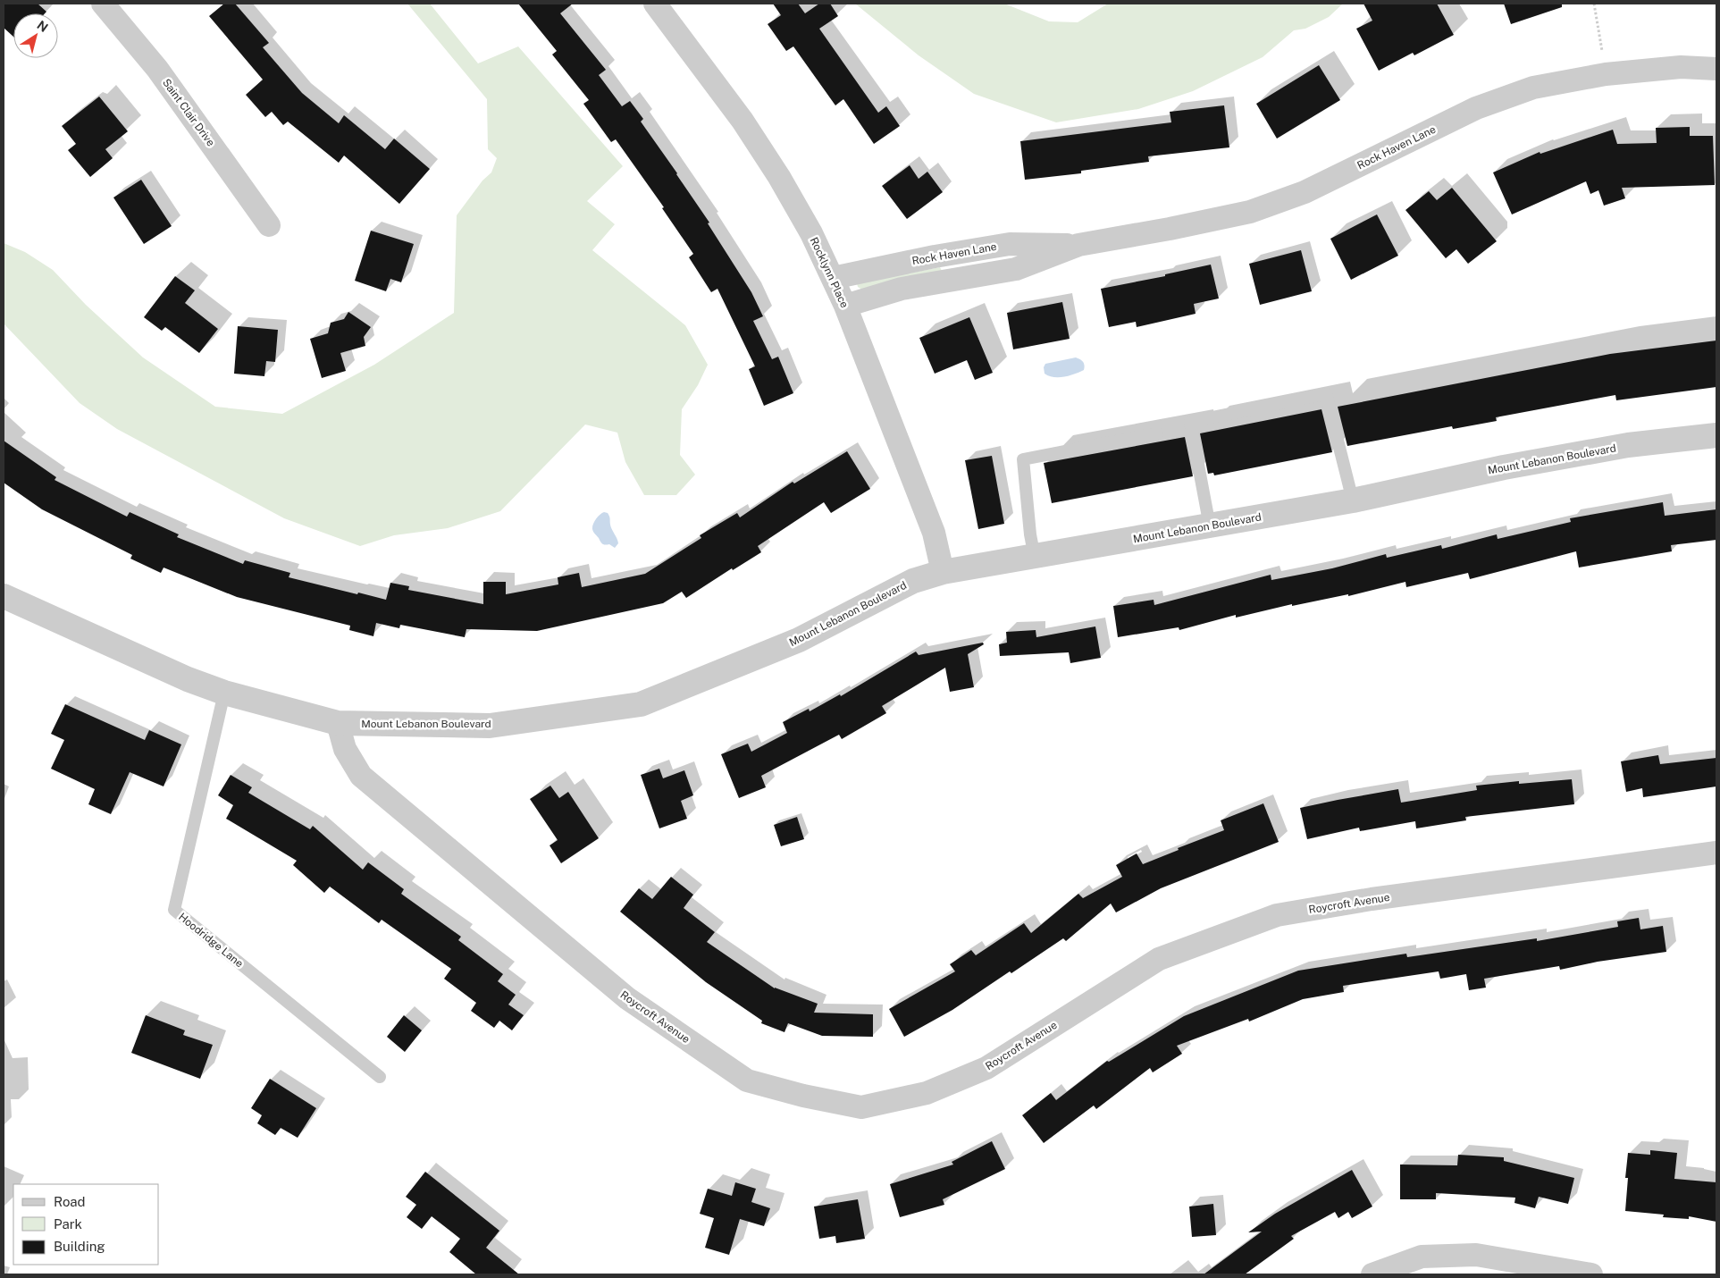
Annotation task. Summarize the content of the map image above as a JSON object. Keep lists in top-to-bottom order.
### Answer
{
  "streets": {
    "street": [
      "Saint Clair Drive",
      "Rock Haven Lane",
      "Rocklynn Place",
      "Mount Lebanon Boulevard",
      "Roycroft Avenue"
    ],
    "lane": ["Hoodridge Lane"]
  },
  "crossings": [
    ["Rock Haven Lane", "Rocklynn Place"],
    ["Rocklynn Place", "Mount Lebanon Boulevard"],
    ["Mount Lebanon Boulevard", "Roycroft Avenue"],
    ["Mount Lebanon Boulevard", "Hoodridge Lane"]
  ],
  "legend": ["Road", "Park", "Building"],
  "north": "top right"
}
